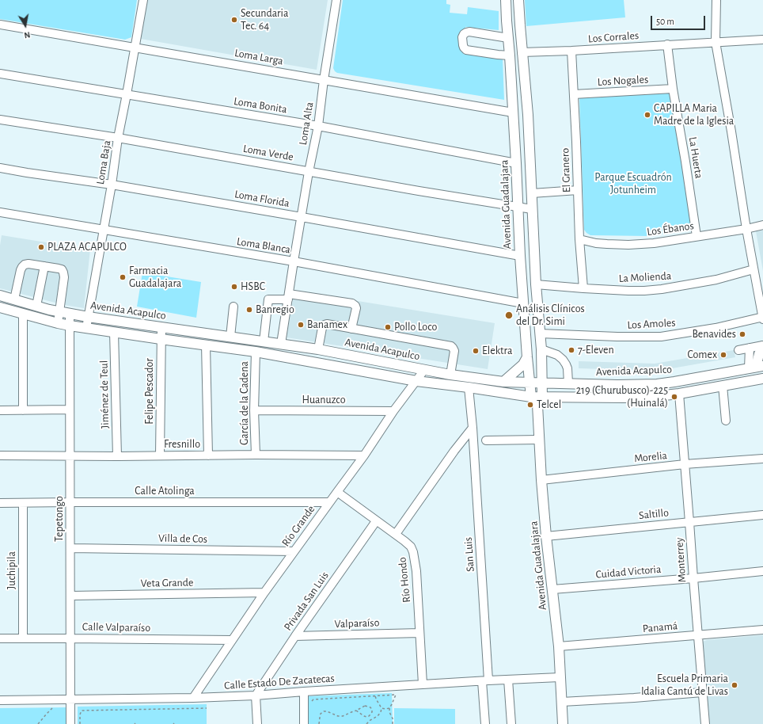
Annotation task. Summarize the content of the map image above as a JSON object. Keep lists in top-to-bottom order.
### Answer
{
  "streets": {
    "main road": ["Avenida Guadalajara", "Avenida Acapulco"],
    "street": [
      "Los Corrales",
      "Loma Larga",
      "Los Nogales",
      "Loma Bonita",
      "Loma Alta",
      "Loma Verde",
      "La Huerta",
      "Loma Baja",
      "El Granero",
      "Loma Florida",
      "Los Ébanos",
      "Loma Blanca",
      "La Molienda",
      "Los Amoles",
      "Felipe Pescador",
      "Jiménez de Teul",
      "Huanuzco",
      "García de la Cadena",
      "Fresnillo",
      "Morelia",
      "Calle Atolinga",
      "Saltillo",
      "Tepetongo",
      "Río Grande",
      "Villa de Cos",
      "San Luis",
      "Monterrey",
      "Juchipila",
      "Cuidad Victoria",
      "Río Hondo",
      "Veta Grande",
      "Privada San Luis",
      "Valparaíso",
      "Calle Valparaíso",
      "Panamá",
      "Calle Estado De Zacatecas"
    ]
  },
  "crossings": [
    ["Los Corrales", "La Huerta"],
    ["Los Corrales", "El Granero"],
    ["Los Corrales", "Avenida Guadalajara"],
    ["Loma Larga", "Loma Alta"],
    ["Loma Larga", "Loma Baja"],
    ["Loma Larga", "Avenida Guadalajara"],
    ["Los Nogales", "La Huerta"],
    ["Los Nogales", "El Granero"],
    ["Loma Bonita", "Loma Alta"],
    ["Loma Bonita", "Loma Baja"],
    ["Loma Bonita", "Avenida Guadalajara"],
    ["Loma Alta", "Loma Verde"],
    ["Loma Alta", "Loma Florida"],
    ["Loma Alta", "Loma Blanca"],
    ["Loma Alta", "Avenida Acapulco"],
    ["Loma Verde", "Loma Baja"],
    ["Loma Verde", "Avenida Guadalajara"],
    ["La Huerta", "Los Ébanos"],
    ["Loma Baja", "Loma Florida"],
    ["Loma Baja", "Loma Blanca"],
    ["Loma Baja", "Avenida Acapulco"],
    ["El Granero", "Los Ébanos"],
    ["El Granero", "La Molienda"],
    ["Loma Florida", "Avenida Guadalajara"],
    ["Avenida Guadalajara", "Loma Blanca"],
    ["Avenida Guadalajara", "La Molienda"],
    ["Avenida Guadalajara", "Avenida Acapulco"],
    ["Avenida Guadalajara", "Los Amoles"],
    ["Avenida Guadalajara", "Morelia"],
    ["Avenida Guadalajara", "Saltillo"],
    ["Avenida Guadalajara", "Cuidad Victoria"],
    ["Avenida Guadalajara", "Panamá"],
    ["Avenida Guadalajara", "Calle Estado De Zacatecas"],
    ["Avenida Acapulco", "Felipe Pescador"],
    ["Avenida Acapulco", "Jiménez de Teul"],
    ["Avenida Acapulco", "García de la Cadena"],
    ["Avenida Acapulco", "Tepetongo"],
    ["Avenida Acapulco", "Río Grande"],
    ["Felipe Pescador", "Fresnillo"],
    ["Jiménez de Teul", "Fresnillo"],
    ["Huanuzco", "García de la Cadena"],
    ["Huanuzco", "Río Grande"],
    ["García de la Cadena", "Fresnillo"],
    ["Fresnillo", "Tepetongo"],
    ["Fresnillo", "Río Grande"],
    ["Morelia", "Monterrey"],
    ["Calle Atolinga", "Tepetongo"],
    ["Calle Atolinga", "Río Grande"],
    ["Calle Atolinga", "Juchipila"],
    ["Saltillo", "Monterrey"],
    ["Tepetongo", "Villa de Cos"],
    ["Tepetongo", "Veta Grande"],
    ["Tepetongo", "Calle Valparaíso"],
    ["Tepetongo", "Calle Estado De Zacatecas"],
    ["Río Grande", "Villa de Cos"],
    ["Río Grande", "Río Hondo"],
    ["Río Grande", "Veta Grande"],
    ["Río Grande", "Calle Valparaíso"],
    ["Río Grande", "Calle Estado De Zacatecas"],
    ["San Luis", "Calle Estado De Zacatecas"],
    ["Monterrey", "Cuidad Victoria"],
    ["Monterrey", "Panamá"],
    ["Juchipila", "Calle Valparaíso"],
    ["Río Hondo", "Privada San Luis"],
    ["Río Hondo", "Valparaíso"],
    ["Río Hondo", "Calle Estado De Zacatecas"],
    ["Privada San Luis", "Valparaíso"],
    ["Privada San Luis", "Calle Estado De Zacatecas"]
  ],
  "parks": ["Parque Escuadrón Jotunheim"],
  "places": [
    "Secundaria Tec. 64",
    "CAPILLA Maria Madre de la Iglesia",
    "PLAZA ACAPULCO",
    "Farmacia Guadalajara",
    "HSBC",
    "Banregio",
    "Análisis Clínicos del Dr. Simi",
    "Banamex",
    "Pollo Loco",
    "Benavides",
    "7-Eleven",
    "Elektra",
    "Comex",
    "219 (Churubusco)-225 (Huinalá)",
    "Telcel",
    "Escuela Primaria Idalia Cantú de Livas"
  ],
  "scale_bar": "50 m",
  "north": "bottom"
}
